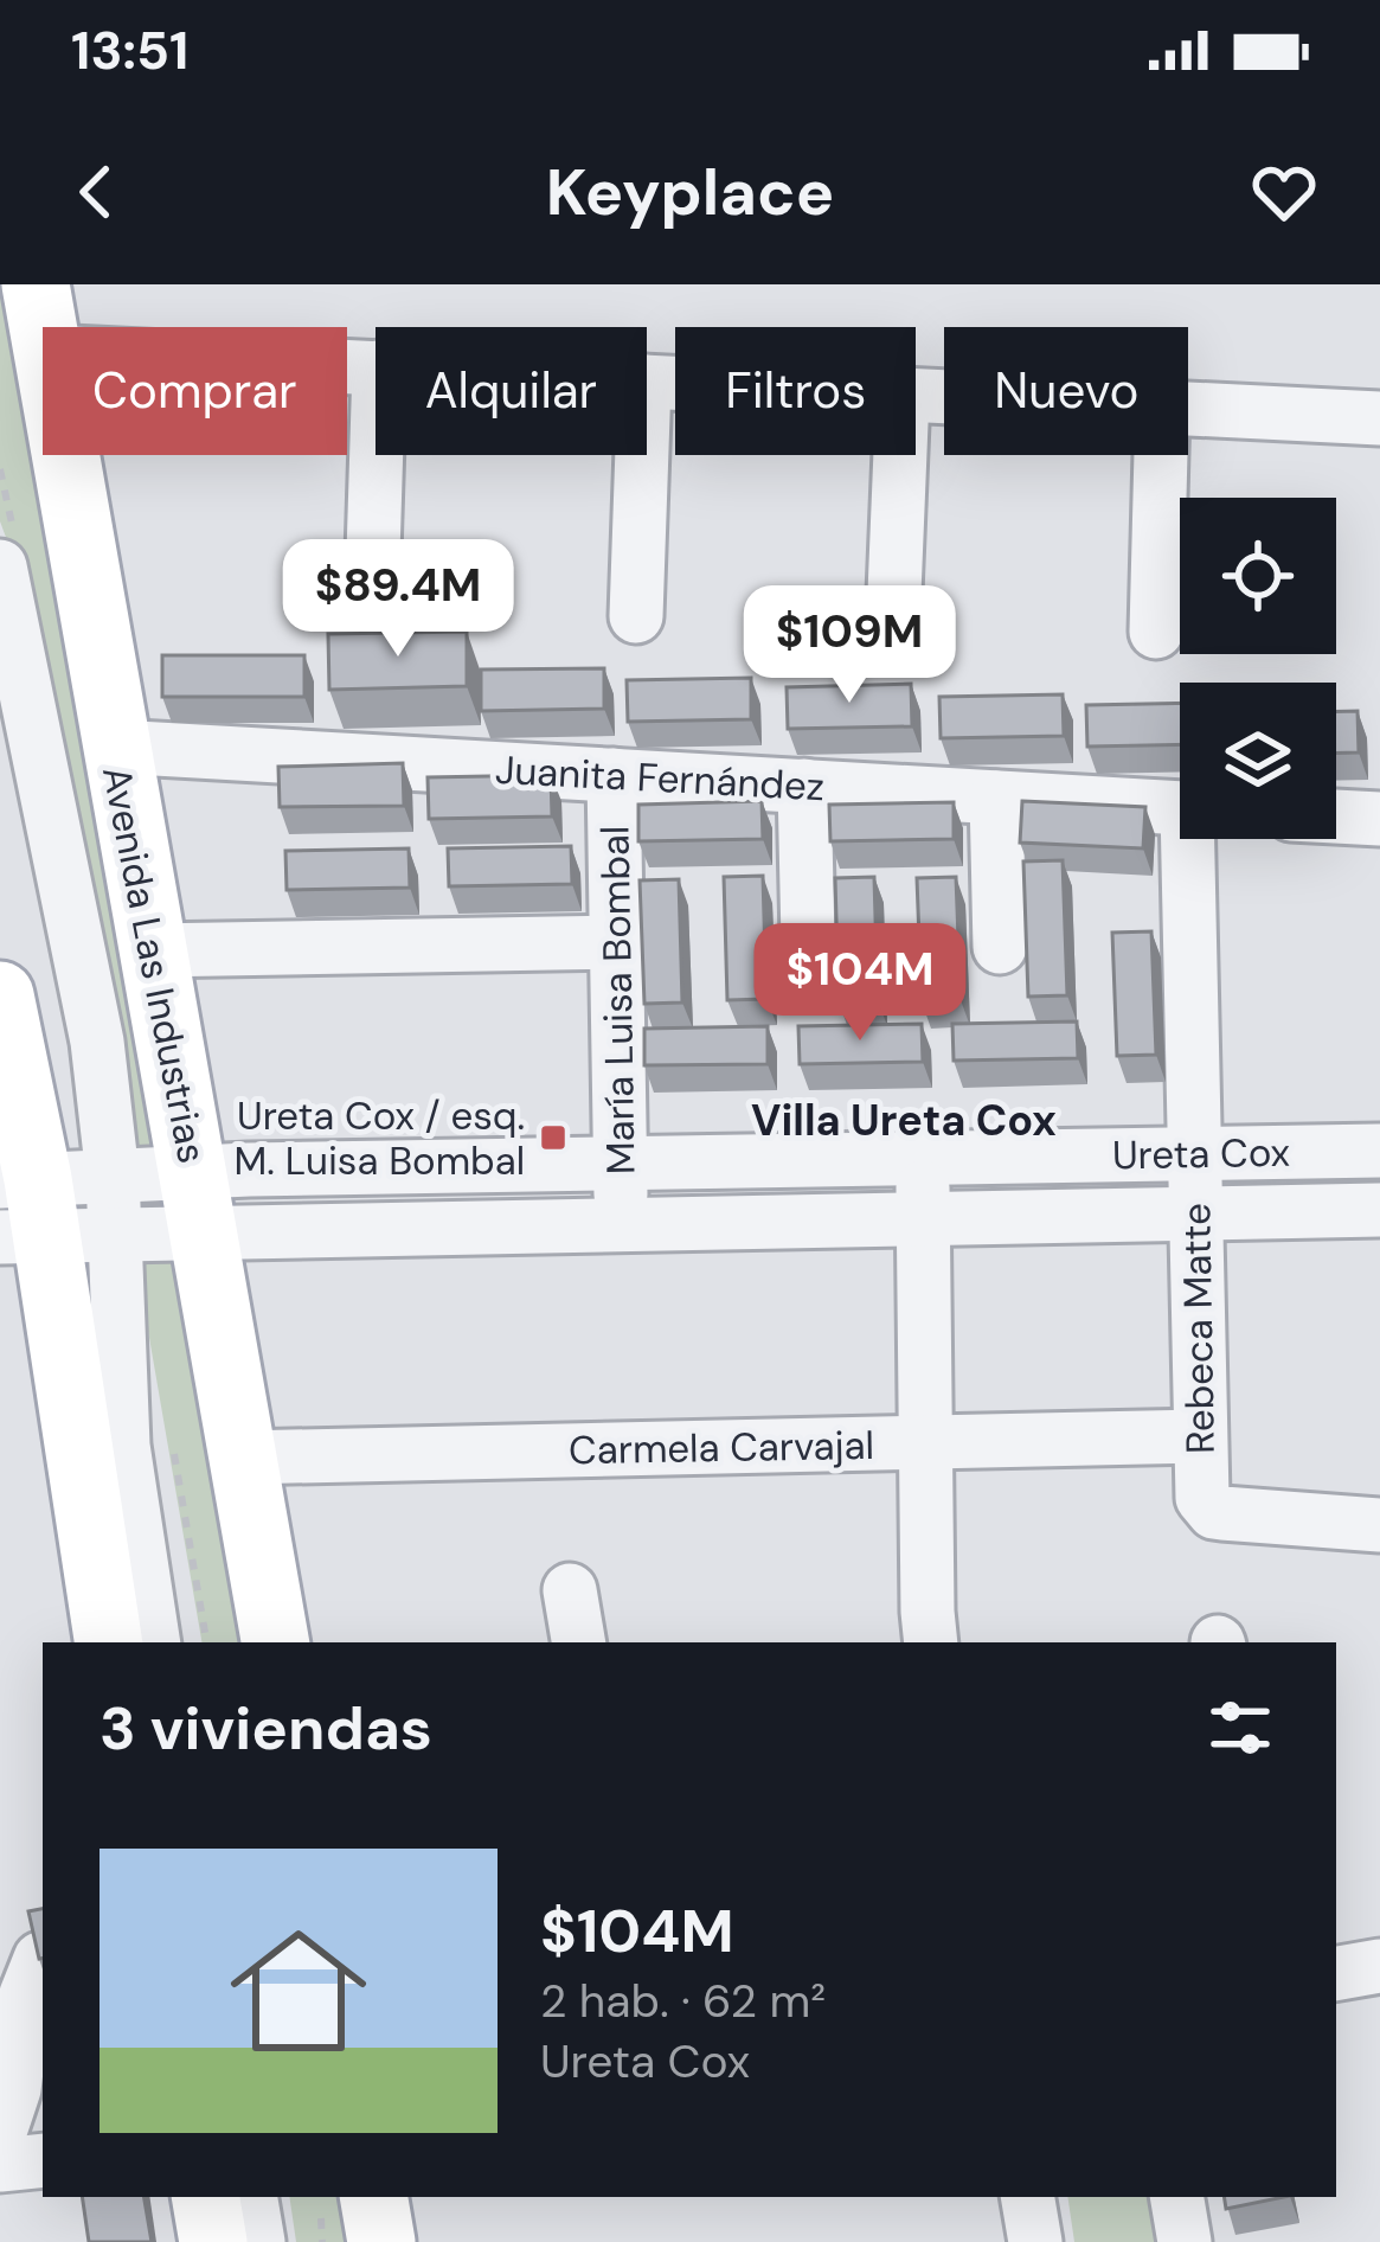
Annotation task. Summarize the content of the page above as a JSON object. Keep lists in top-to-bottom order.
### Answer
{
  "streets": {
    "main road": ["Avenida Las Industrias"],
    "street": [
      "Juanita Fernández",
      "María Luisa Bombal",
      "Ureta Cox",
      "Rebeca Matte",
      "Carmela Carvajal"
    ]
  },
  "crossings": [
    ["Juanita Fernández", "Avenida Las Industrias"],
    ["Juanita Fernández", "María Luisa Bombal"],
    ["Avenida Las Industrias", "Ureta Cox"],
    ["Avenida Las Industrias", "Carmela Carvajal"],
    ["María Luisa Bombal", "Ureta Cox"],
    ["Ureta Cox", "Rebeca Matte"],
    ["Rebeca Matte", "Carmela Carvajal"]
  ],
  "districts": ["Villa Ureta Cox"],
  "places": {
    "transit": ["Ureta Cox / esq. M. Luisa Bombal"]
  },
  "page": {
    "status": "13:51",
    "header": "Keyplace",
    "chip": [
      "Comprar",
      "Alquilar",
      "Filtros",
      "Nuevo"
    ],
    "price": ["$89.4M", "$109M", "$104M"],
    "heading": "3 viviendas",
    "list": [
      {
        "name": "$104M",
        "note": "2 hab. · 62 m² · Ureta Cox"
      }
    ]
  }
}
